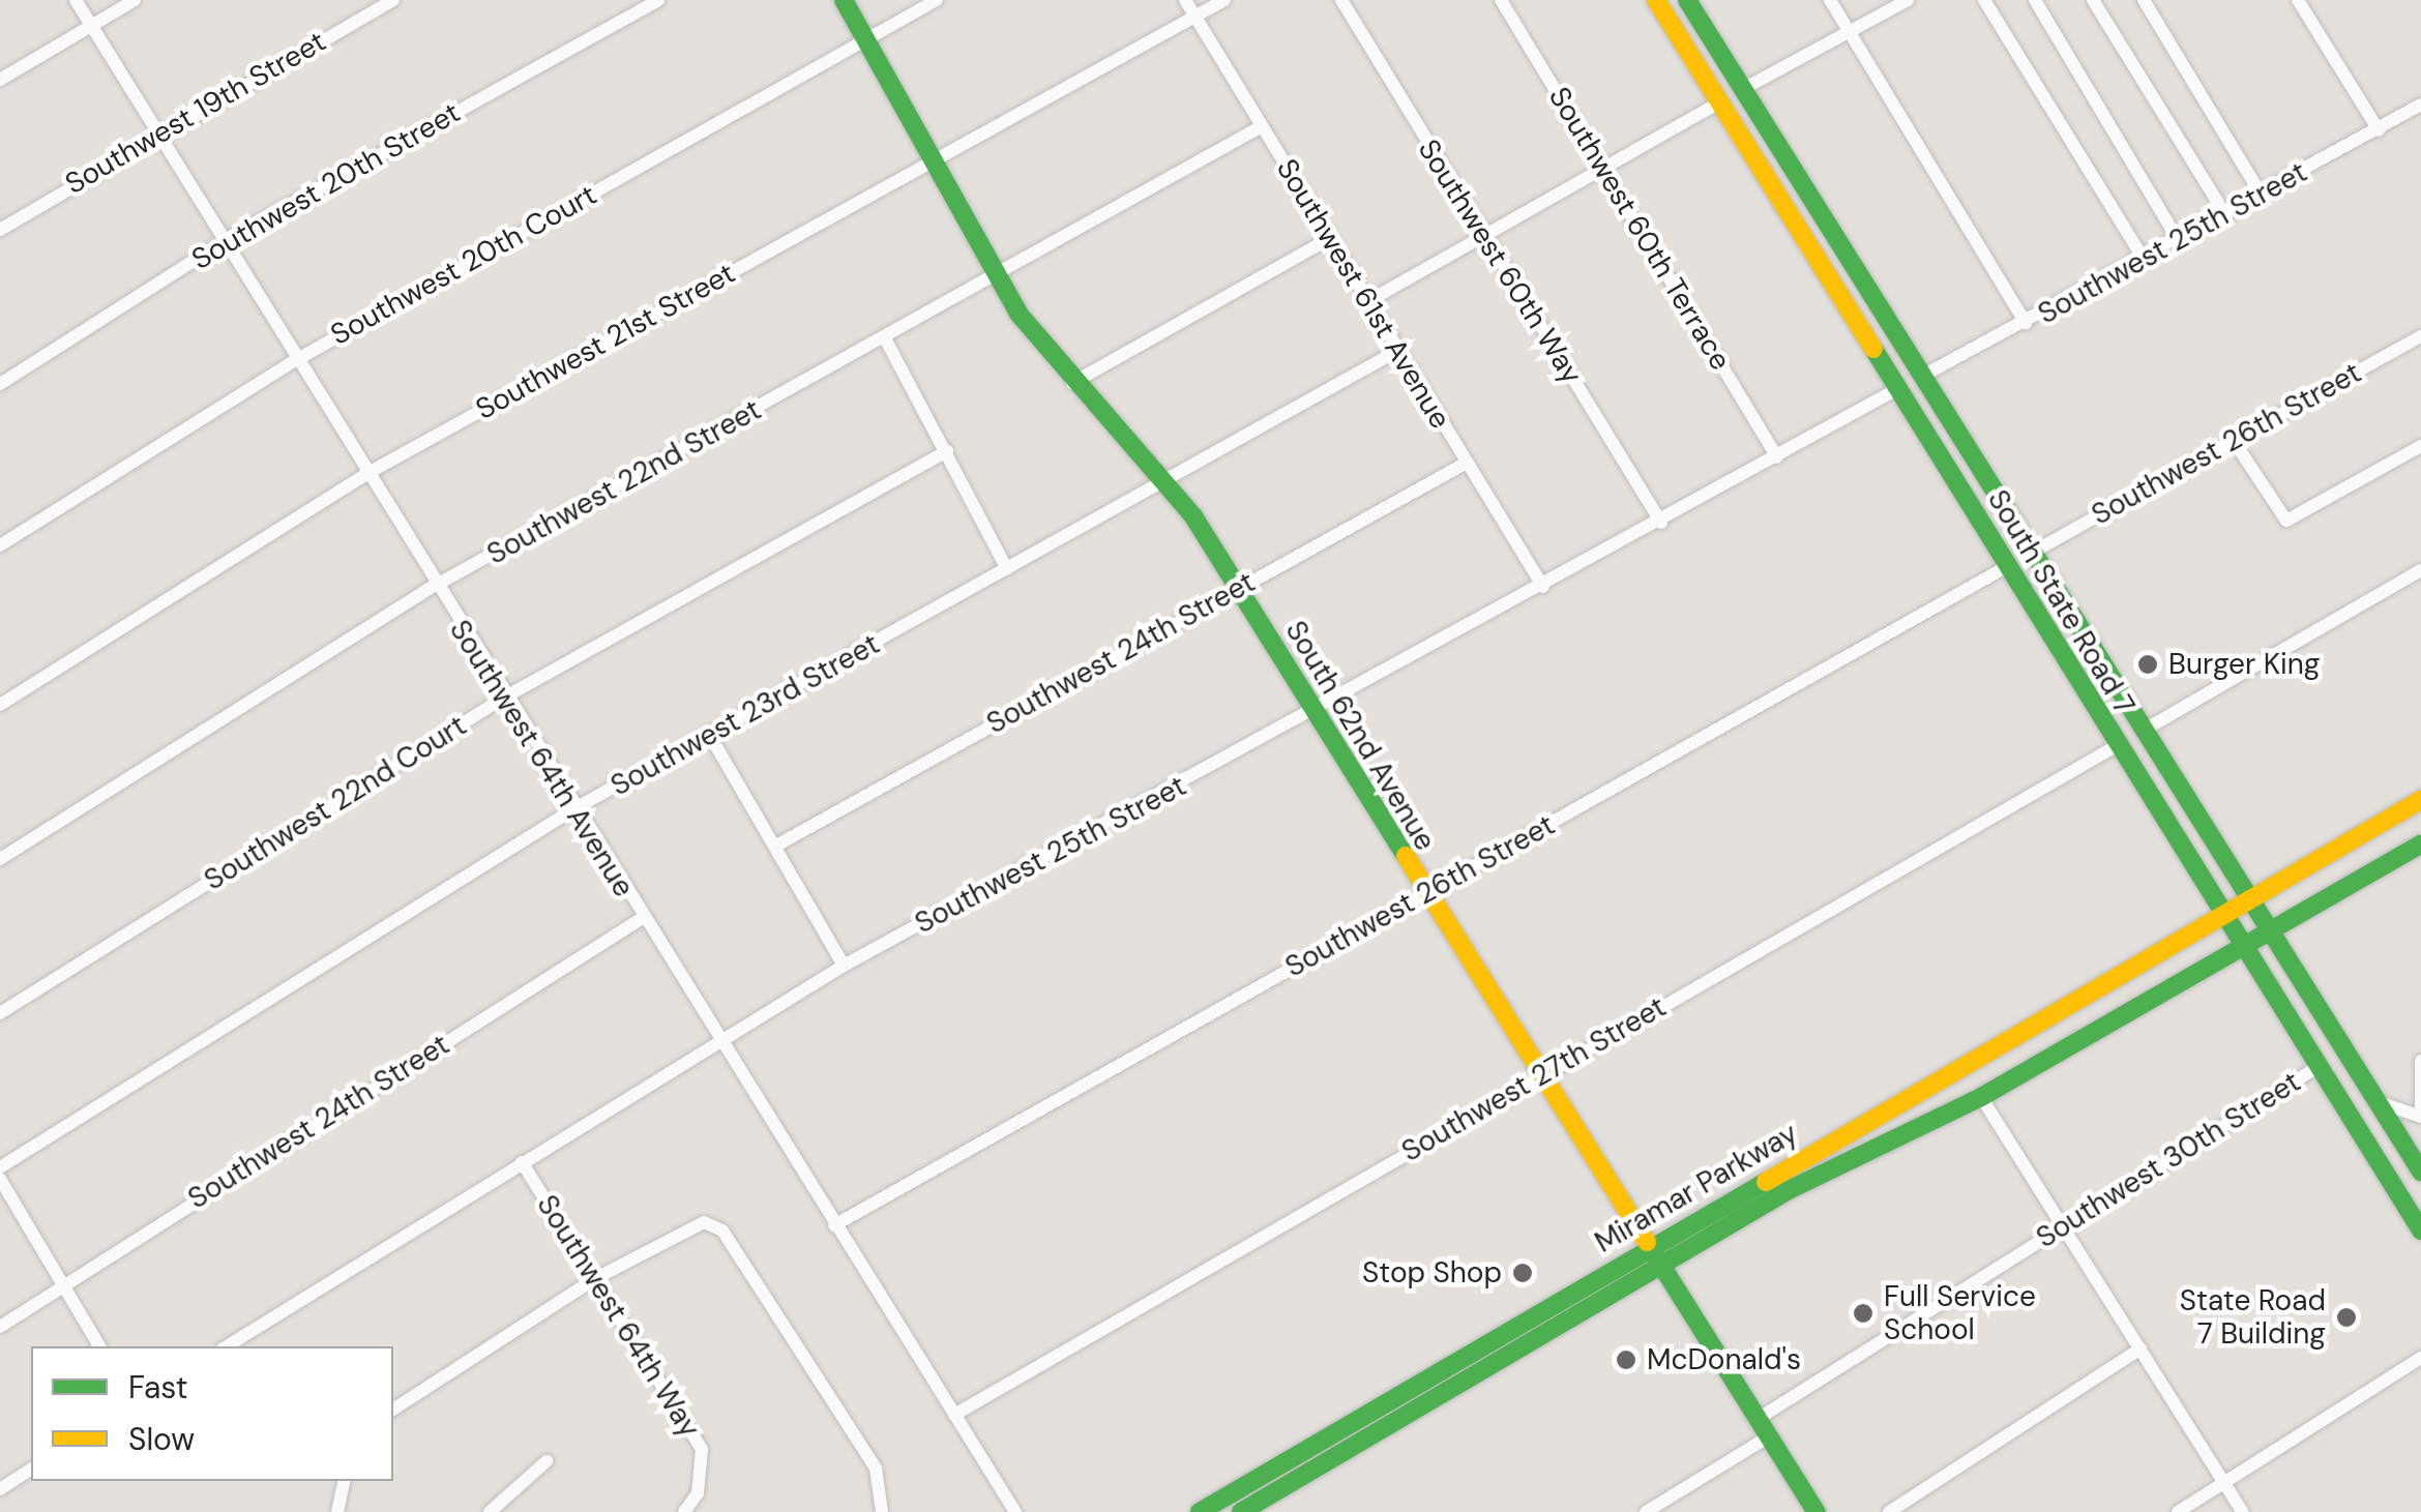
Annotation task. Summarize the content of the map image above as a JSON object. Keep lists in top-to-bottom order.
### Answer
{
  "streets": {
    "main road": ["South State Road 7", "South 62nd Avenue", "Miramar Parkway"],
    "street": [
      "Southwest 19th Street",
      "Southwest 20th Street",
      "Southwest 60th Terrace",
      "Southwest 25th Street",
      "Southwest 60th Way",
      "Southwest 20th Court",
      "Southwest 61st Avenue",
      "Southwest 21st Street",
      "Southwest 26th Street",
      "Southwest 22nd Street",
      "Southwest 24th Street",
      "Southwest 23rd Street",
      "Southwest 64th Avenue",
      "Southwest 22nd Court",
      "Southwest 27th Street",
      "Southwest 30th Street",
      "Southwest 64th Way"
    ]
  },
  "crossings": [
    ["Southwest 19th Street", "Southwest 64th Avenue"],
    ["Southwest 20th Street", "Southwest 64th Avenue"],
    ["Southwest 60th Terrace", "Southwest 25th Street"],
    ["Southwest 25th Street", "Southwest 60th Way"],
    ["Southwest 25th Street", "Southwest 61st Avenue"],
    ["Southwest 25th Street", "South State Road 7"],
    ["Southwest 25th Street", "South 62nd Avenue"],
    ["Southwest 25th Street", "Southwest 64th Avenue"],
    ["Southwest 25th Street", "Southwest 64th Way"],
    ["Southwest 20th Court", "South 62nd Avenue"],
    ["Southwest 20th Court", "Southwest 64th Avenue"],
    ["Southwest 61st Avenue", "Southwest 21st Street"],
    ["Southwest 61st Avenue", "Southwest 22nd Street"],
    ["Southwest 61st Avenue", "Southwest 24th Street"],
    ["Southwest 61st Avenue", "Southwest 23rd Street"],
    ["Southwest 21st Street", "South 62nd Avenue"],
    ["Southwest 21st Street", "Southwest 64th Avenue"],
    ["Southwest 26th Street", "South State Road 7"],
    ["Southwest 26th Street", "South 62nd Avenue"],
    ["Southwest 26th Street", "Southwest 64th Avenue"],
    ["Southwest 22nd Street", "South 62nd Avenue"],
    ["Southwest 22nd Street", "Southwest 64th Avenue"],
    ["South State Road 7", "Southwest 27th Street"],
    ["South State Road 7", "Southwest 30th Street"],
    ["South State Road 7", "Miramar Parkway"],
    ["Southwest 24th Street", "South 62nd Avenue"],
    ["Southwest 24th Street", "Southwest 64th Avenue"],
    ["Southwest 23rd Street", "South 62nd Avenue"],
    ["Southwest 23rd Street", "Southwest 64th Avenue"],
    ["South 62nd Avenue", "Southwest 27th Street"],
    ["South 62nd Avenue", "Southwest 30th Street"],
    ["South 62nd Avenue", "Miramar Parkway"],
    ["Southwest 64th Avenue", "Southwest 22nd Court"],
    ["Southwest 64th Avenue", "Southwest 27th Street"]
  ],
  "places": [
    "Burger King",
    "Stop Shop",
    "Full Service School",
    "State Road 7 Building",
    "McDonald's"
  ],
  "legend": ["Fast", "Slow"]
}
